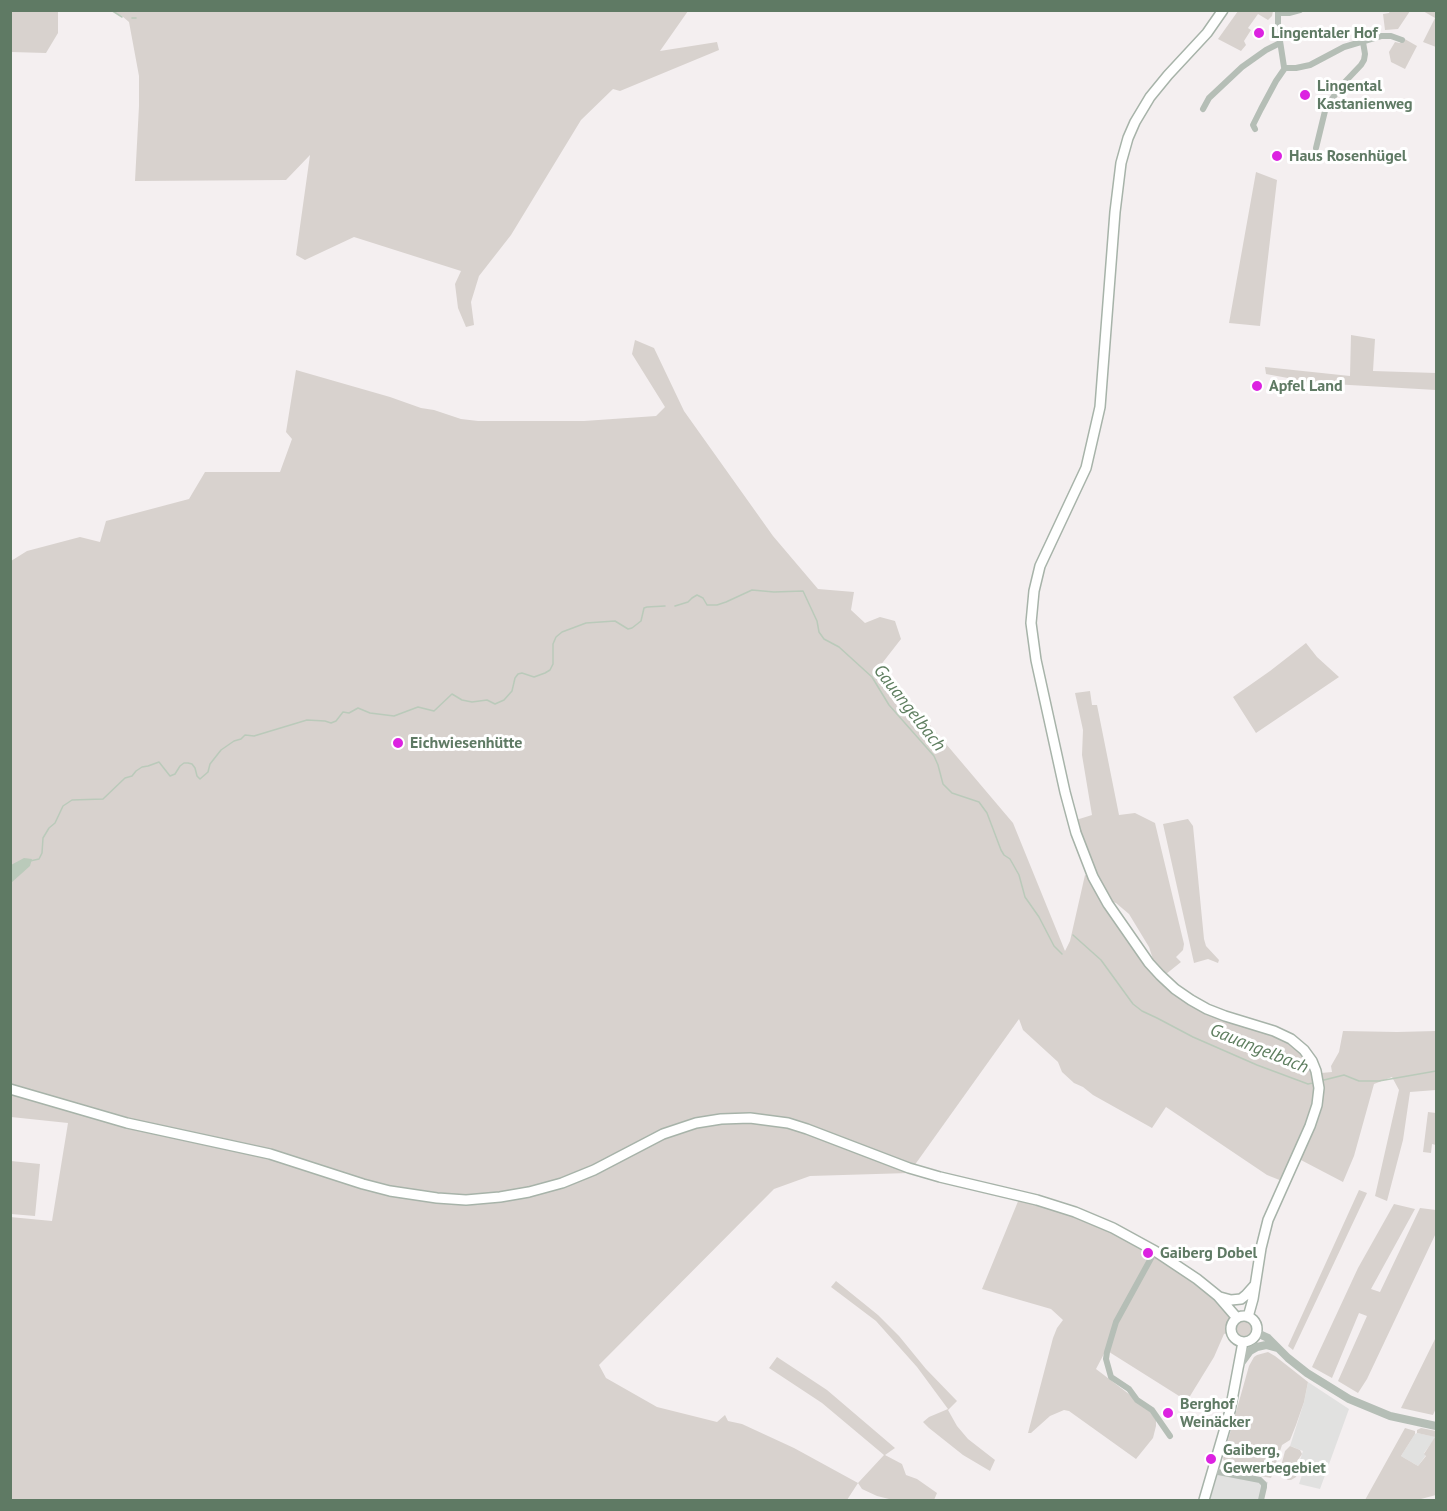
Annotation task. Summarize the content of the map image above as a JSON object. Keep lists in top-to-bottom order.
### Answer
{
  "water": ["Gauangelbach"],
  "places": [
    "Lingentaler Hof",
    "Lingental Kastanienweg",
    "Haus Rosenhügel",
    "Apfel Land",
    "Eichwiesenhütte",
    "Gaiberg Dobel",
    "Berghof Weinäcker",
    "Gaiberg, Gewerbegebiet"
  ]
}
